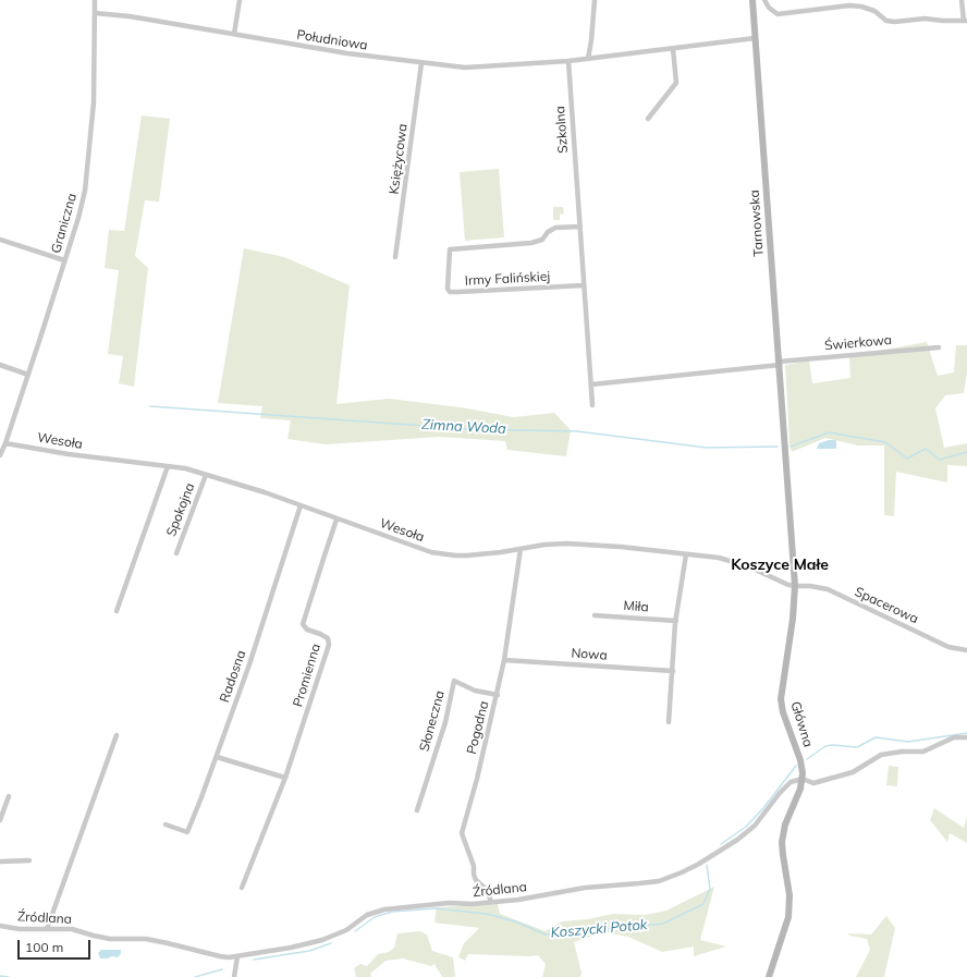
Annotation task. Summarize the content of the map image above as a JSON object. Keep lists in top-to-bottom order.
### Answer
{
  "streets": {
    "street": [
      "Południowa",
      "Szkolna",
      "Księżycowa",
      "Graniczna",
      "Tarnowska",
      "Irmy Falińskiej",
      "Świerkowa",
      "Wesoła",
      "Spokojna",
      "Spacerowa",
      "Miła",
      "Nowa",
      "Promienna",
      "Radosna",
      "Słoneczna",
      "Główna",
      "Pogodna",
      "Źródlana"
    ]
  },
  "crossings": [
    ["Południowa", "Szkolna"],
    ["Południowa", "Księżycowa"],
    ["Południowa", "Graniczna"],
    ["Szkolna", "Irmy Falińskiej"],
    ["Graniczna", "Wesoła"],
    ["Tarnowska", "Świerkowa"],
    ["Tarnowska", "Główna"],
    ["Wesoła", "Spokojna"],
    ["Wesoła", "Spacerowa"],
    ["Wesoła", "Promienna"],
    ["Wesoła", "Radosna"],
    ["Wesoła", "Główna"],
    ["Wesoła", "Pogodna"],
    ["Spacerowa", "Główna"],
    ["Nowa", "Pogodna"],
    ["Słoneczna", "Pogodna"],
    ["Główna", "Źródlana"],
    ["Pogodna", "Źródlana"]
  ],
  "districts": ["Koszyce Małe"],
  "water": ["Zimna Woda", "Koszycki Potok"],
  "scale_bar": "100 m"
}
